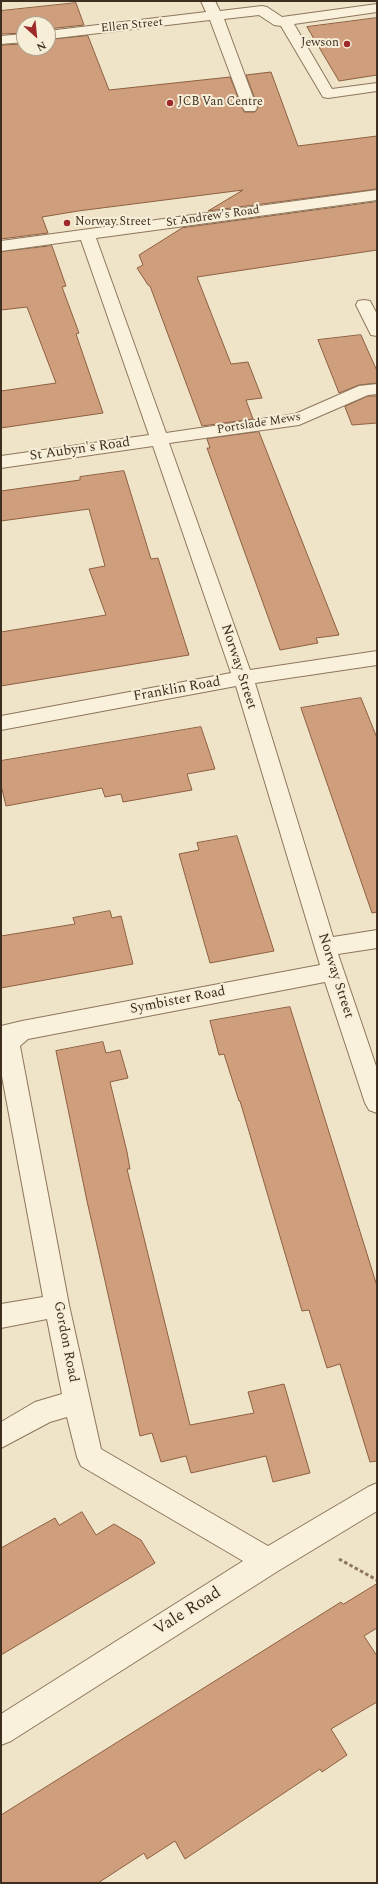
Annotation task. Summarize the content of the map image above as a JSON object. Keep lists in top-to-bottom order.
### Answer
{
  "streets": {
    "street": [
      "Ellen Street",
      "St Andrew's Road",
      "Portslade Mews",
      "St Aubyn's Road",
      "Norway Street",
      "Franklin Road",
      "Symbister Road",
      "Gordon Road",
      "Vale Road"
    ]
  },
  "crossings": [
    ["St Andrew's Road", "Norway Street"],
    ["Portslade Mews", "St Aubyn's Road"],
    ["Portslade Mews", "Norway Street"],
    ["St Aubyn's Road", "Norway Street"],
    ["Norway Street", "Franklin Road"],
    ["Norway Street", "Symbister Road"],
    ["Symbister Road", "Gordon Road"],
    ["Gordon Road", "Vale Road"]
  ],
  "places": ["Jewson", "JCB Van Centre", "Norway Street"],
  "north": "bottom right"
}
